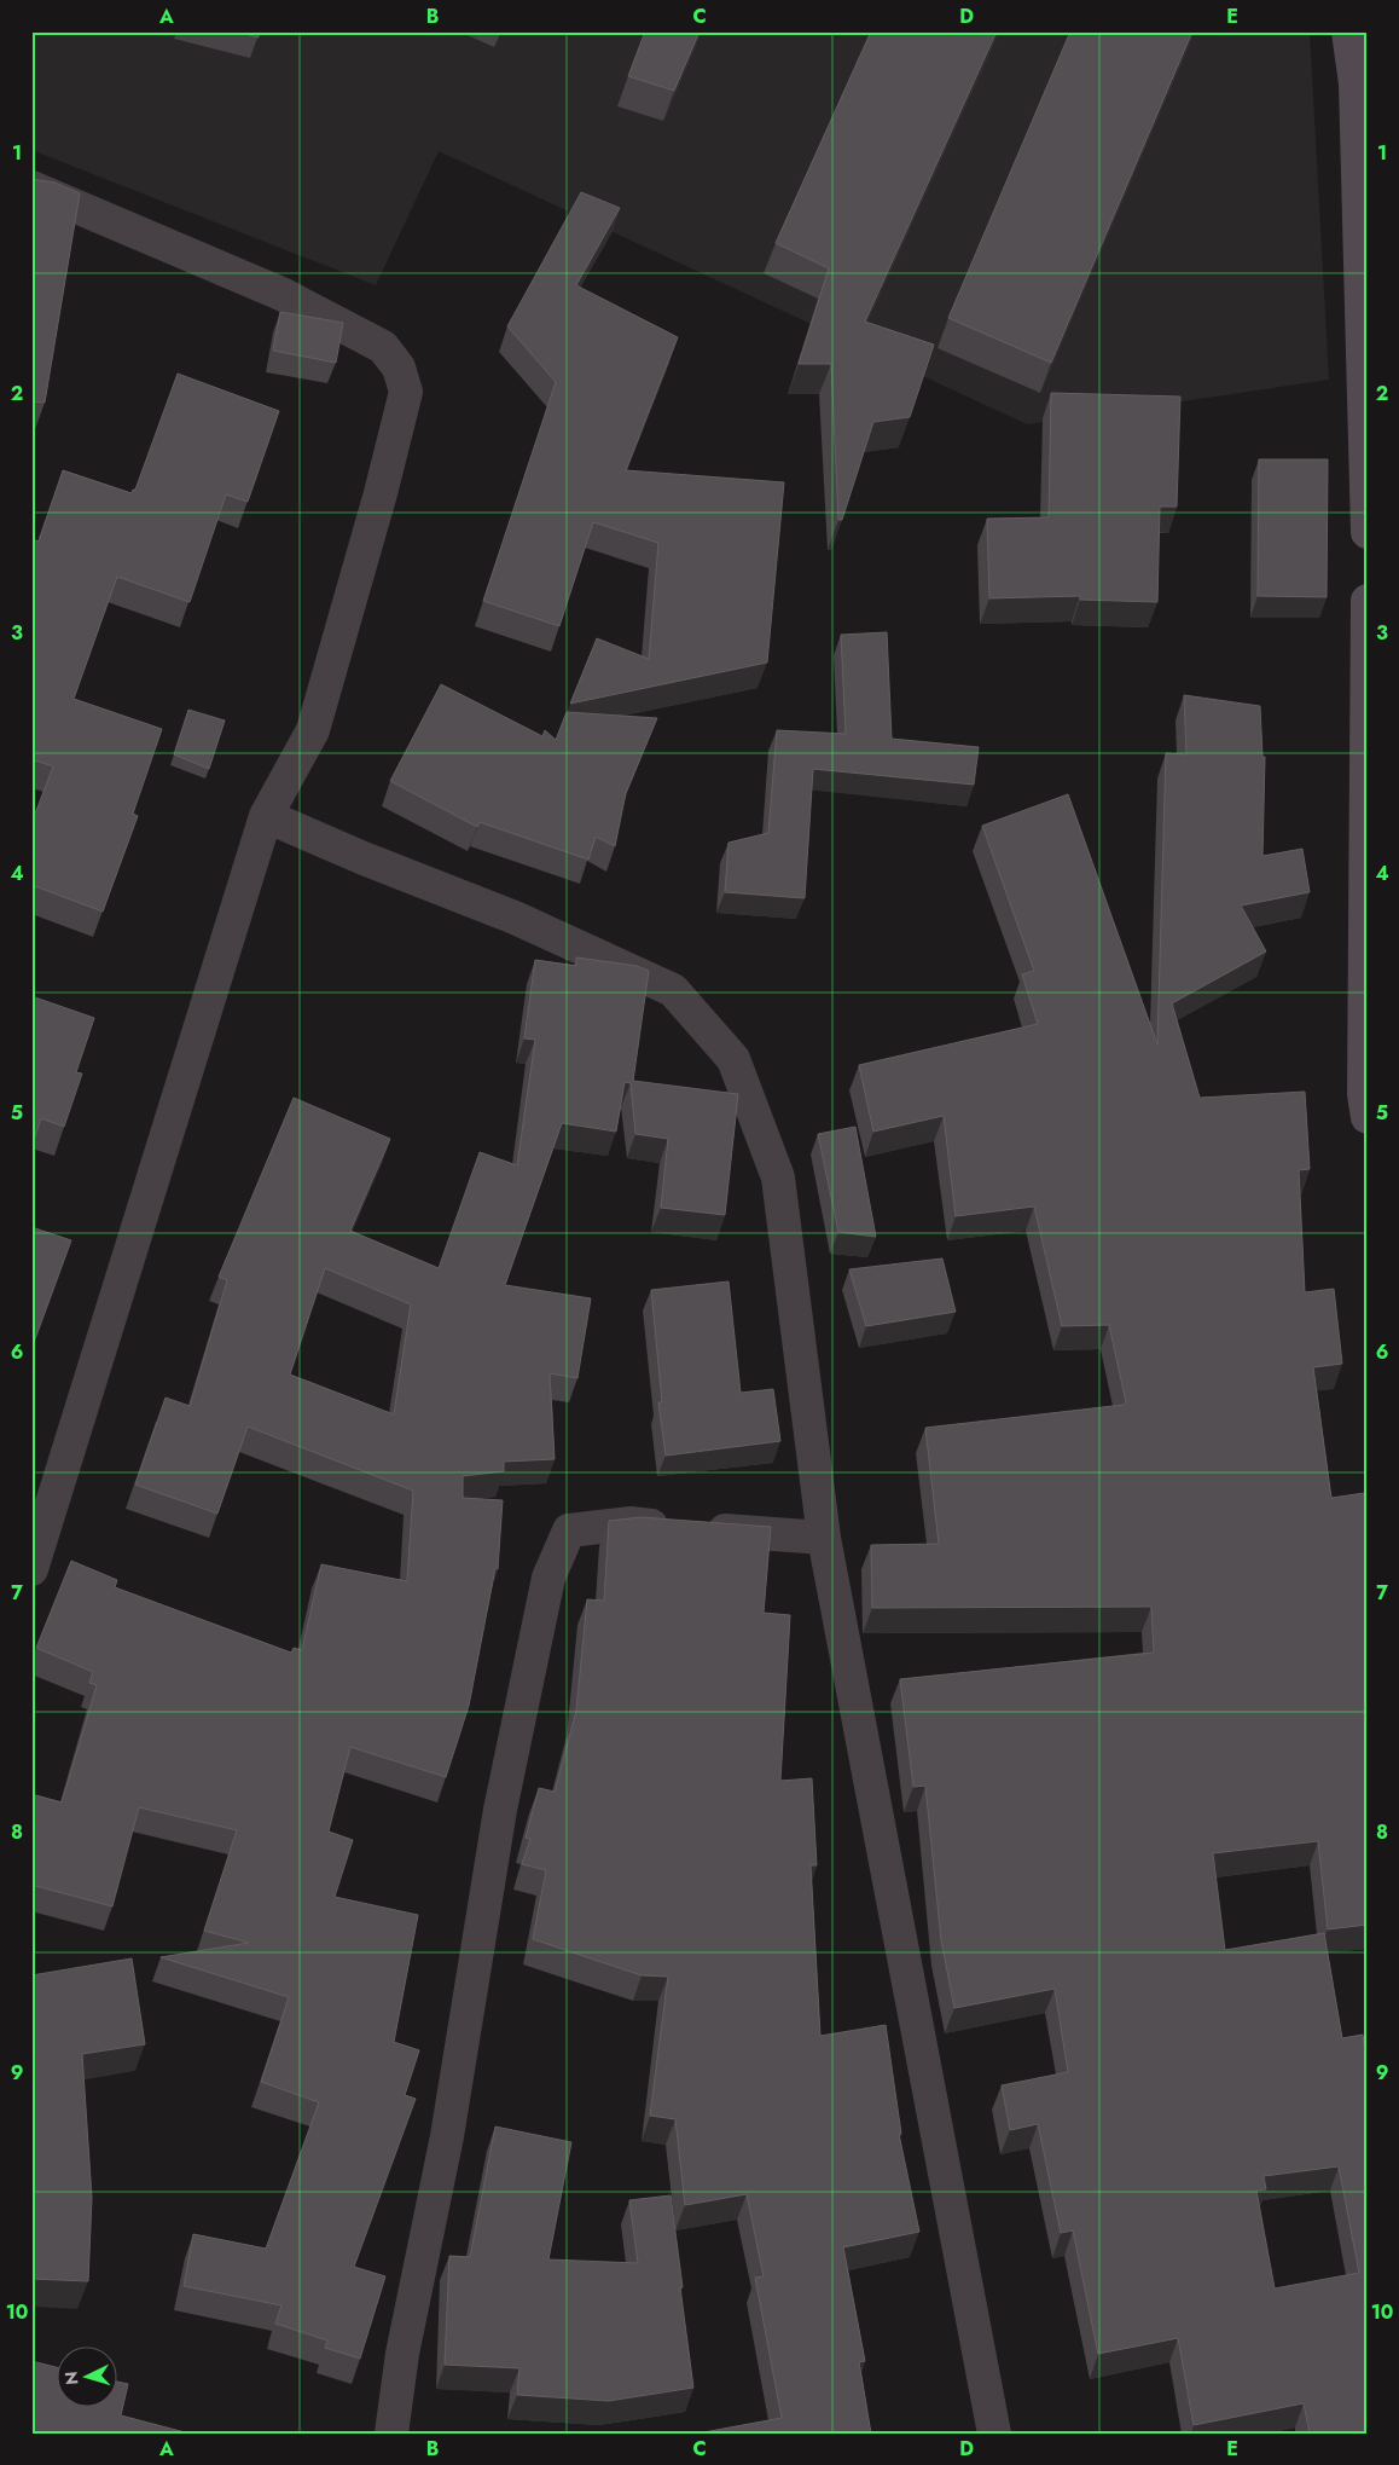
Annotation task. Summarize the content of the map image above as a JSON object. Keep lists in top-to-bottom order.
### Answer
{
  "north": "left",
  "grid": {
    "columns": [
      "A",
      "B",
      "C",
      "D",
      "E"
    ],
    "rows": [
      "1",
      "2",
      "3",
      "4",
      "5",
      "6",
      "7",
      "8",
      "9",
      "10"
    ]
  }
}
